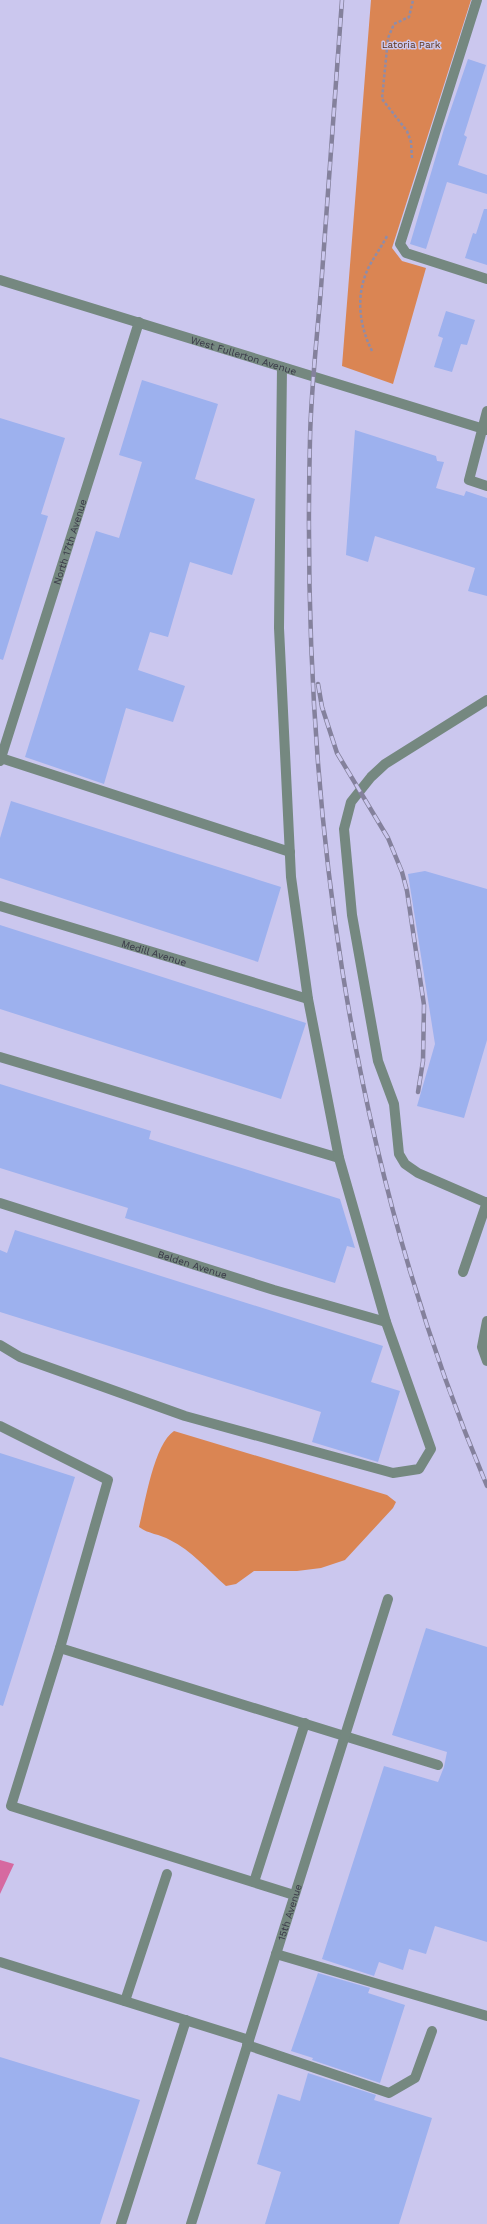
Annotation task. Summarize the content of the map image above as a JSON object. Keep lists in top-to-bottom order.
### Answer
{
  "streets": {
    "street": [
      "West Fullerton Avenue",
      "North 17th Avenue",
      "Medill Avenue",
      "Belden Avenue",
      "15th Avenue"
    ]
  },
  "crossings": [
    ["West Fullerton Avenue", "North 17th Avenue"]
  ],
  "parks": ["Latoria Park"]
}
